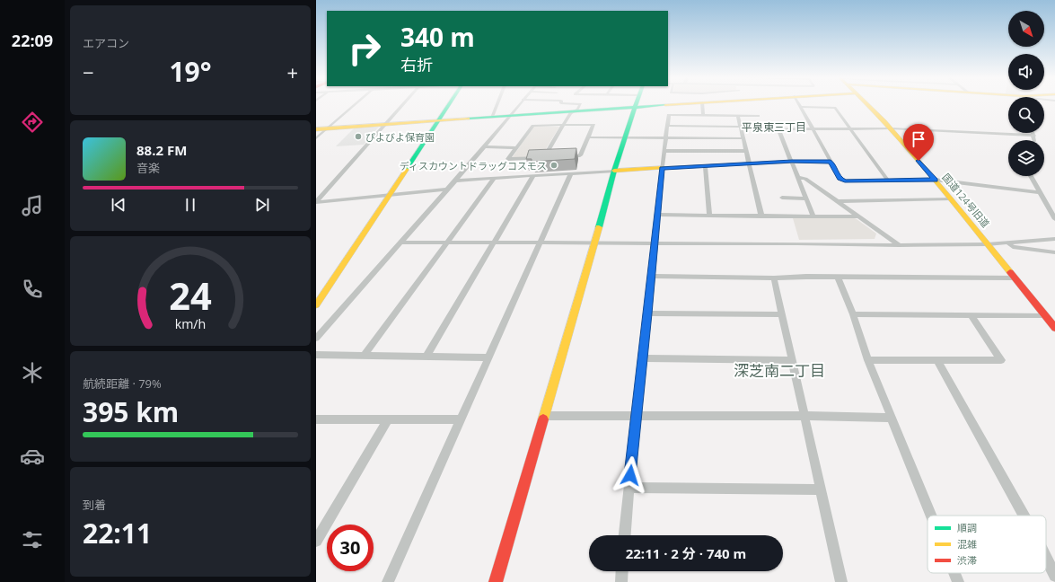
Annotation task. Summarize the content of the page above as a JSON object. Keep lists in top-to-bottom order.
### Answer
{
  "streets": {
    "main road": ["国道124号旧道"]
  },
  "districts": ["平泉東三丁目", "深芝南二丁目"],
  "places": ["ぴよびよ保育園", "ディスカウントドラッグコスモス"],
  "legend": ["順調", "混雑", "渋滞"],
  "north": "bottom right",
  "page": {
    "tabs": "22:09",
    "tile": [
      "エアコン",
      ["航続距離 · 79%", "395 km"],
      ["到着", "22:11"]
    ],
    "turn": ["340 m", "右折"],
    "heat": ["−", "19°", "+"],
    "song": ["88.2 FM", "音楽"],
    "limit": "30",
    "trip": "22:11 · 2 分 · 740 m",
    "gauge": ["24", "km/h"]
  }
}
